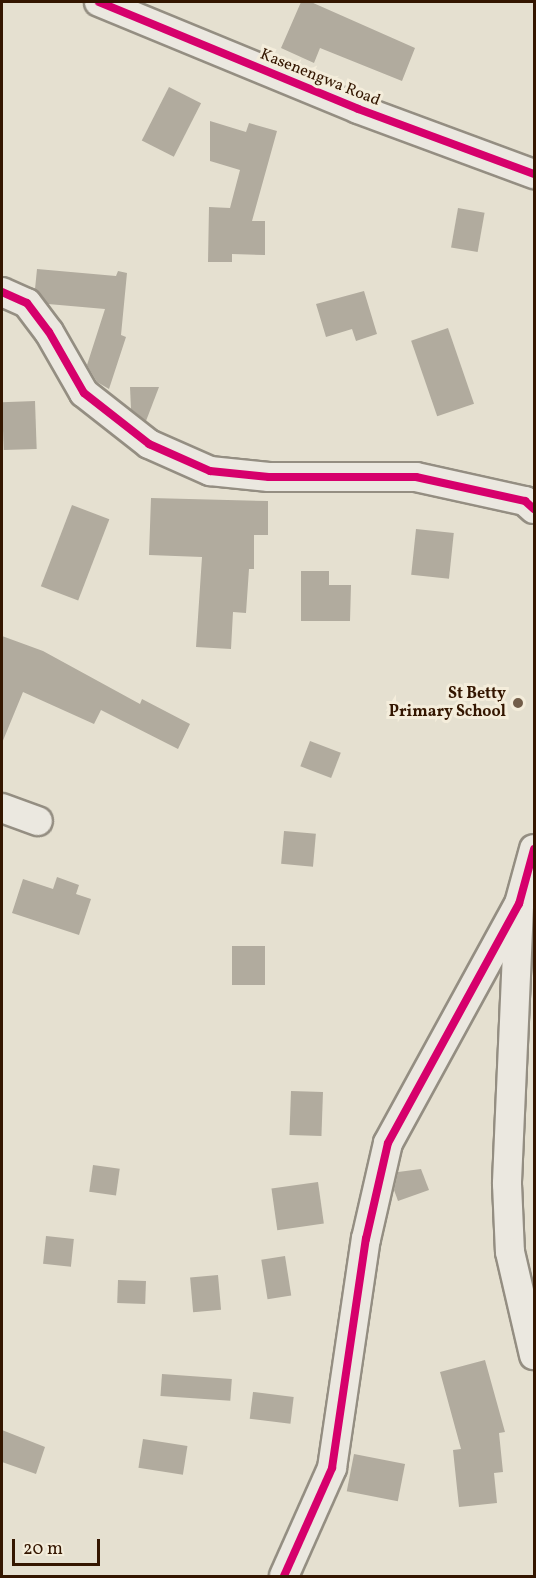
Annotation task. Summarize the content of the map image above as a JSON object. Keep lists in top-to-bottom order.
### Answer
{
  "streets": {
    "street": ["Kasenengwa Road"]
  },
  "places": ["St Betty Primary School"],
  "scale_bar": "20 m"
}
